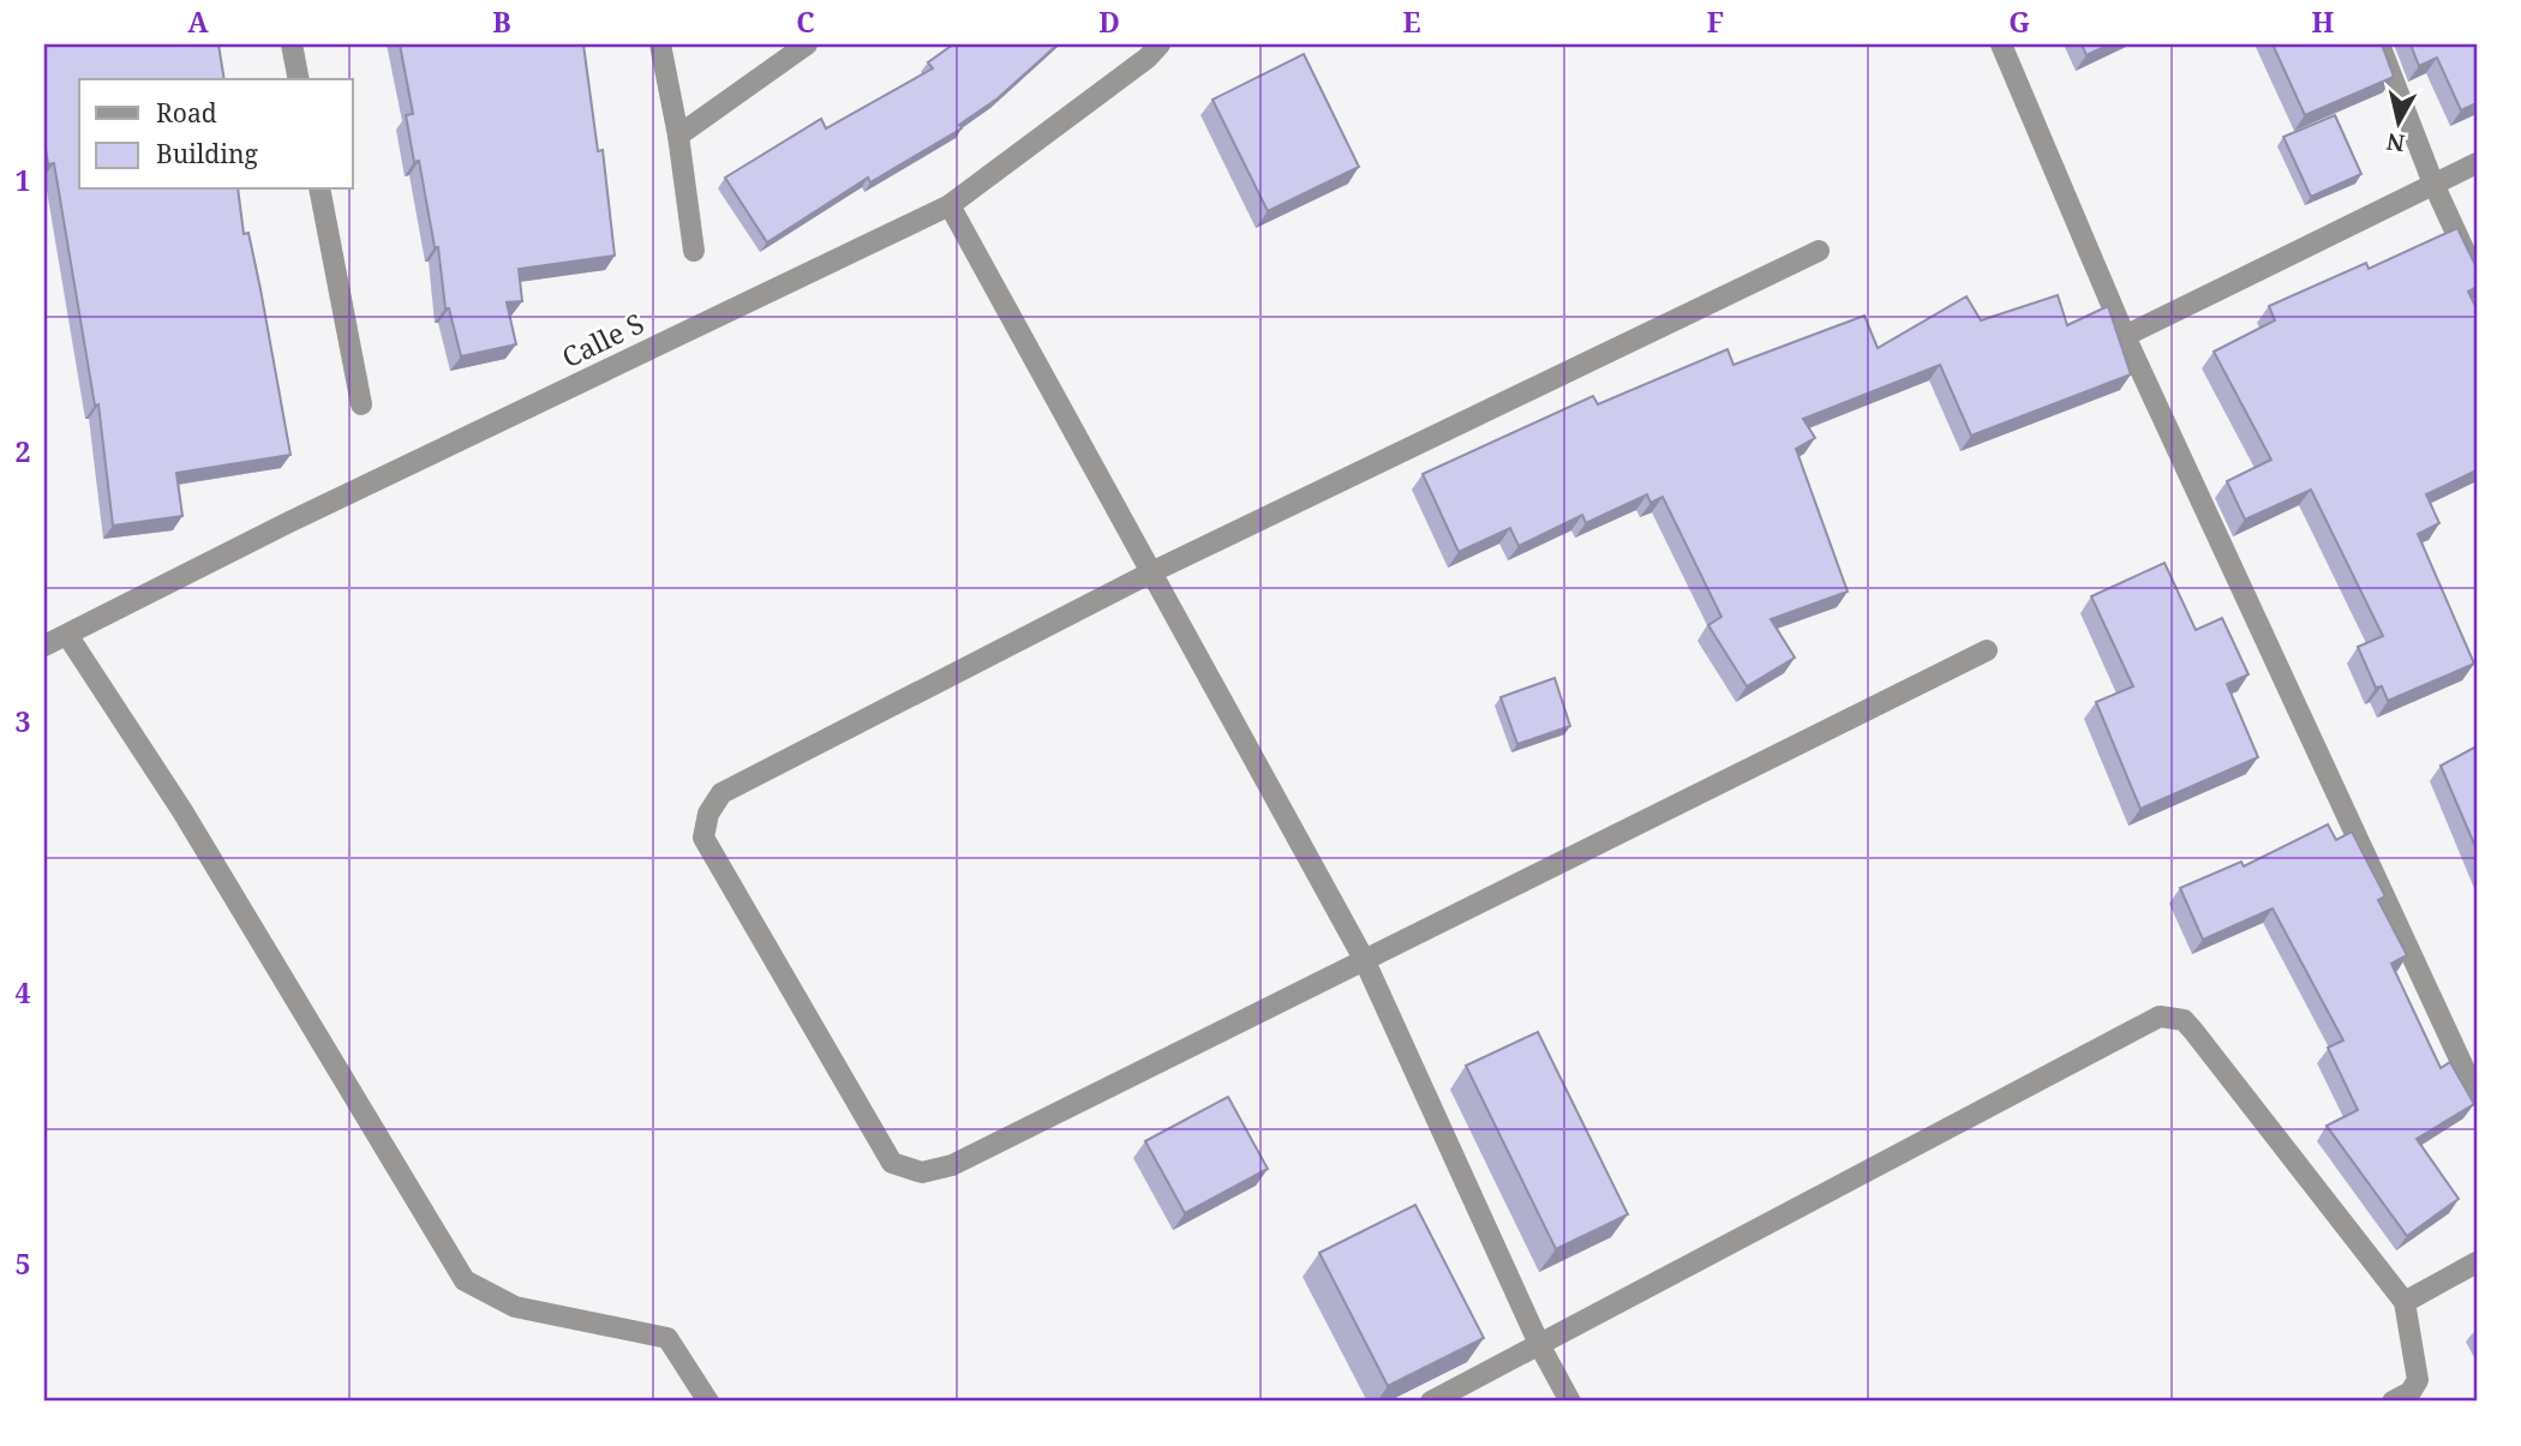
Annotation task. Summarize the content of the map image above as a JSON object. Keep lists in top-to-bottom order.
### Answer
{
  "streets": {
    "street": ["Calle S"]
  },
  "legend": ["Road", "Building"],
  "north": "bottom",
  "grid": {
    "columns": [
      "A",
      "B",
      "C",
      "D",
      "E",
      "F",
      "G",
      "H"
    ],
    "rows": [
      "1",
      "2",
      "3",
      "4",
      "5"
    ]
  }
}
